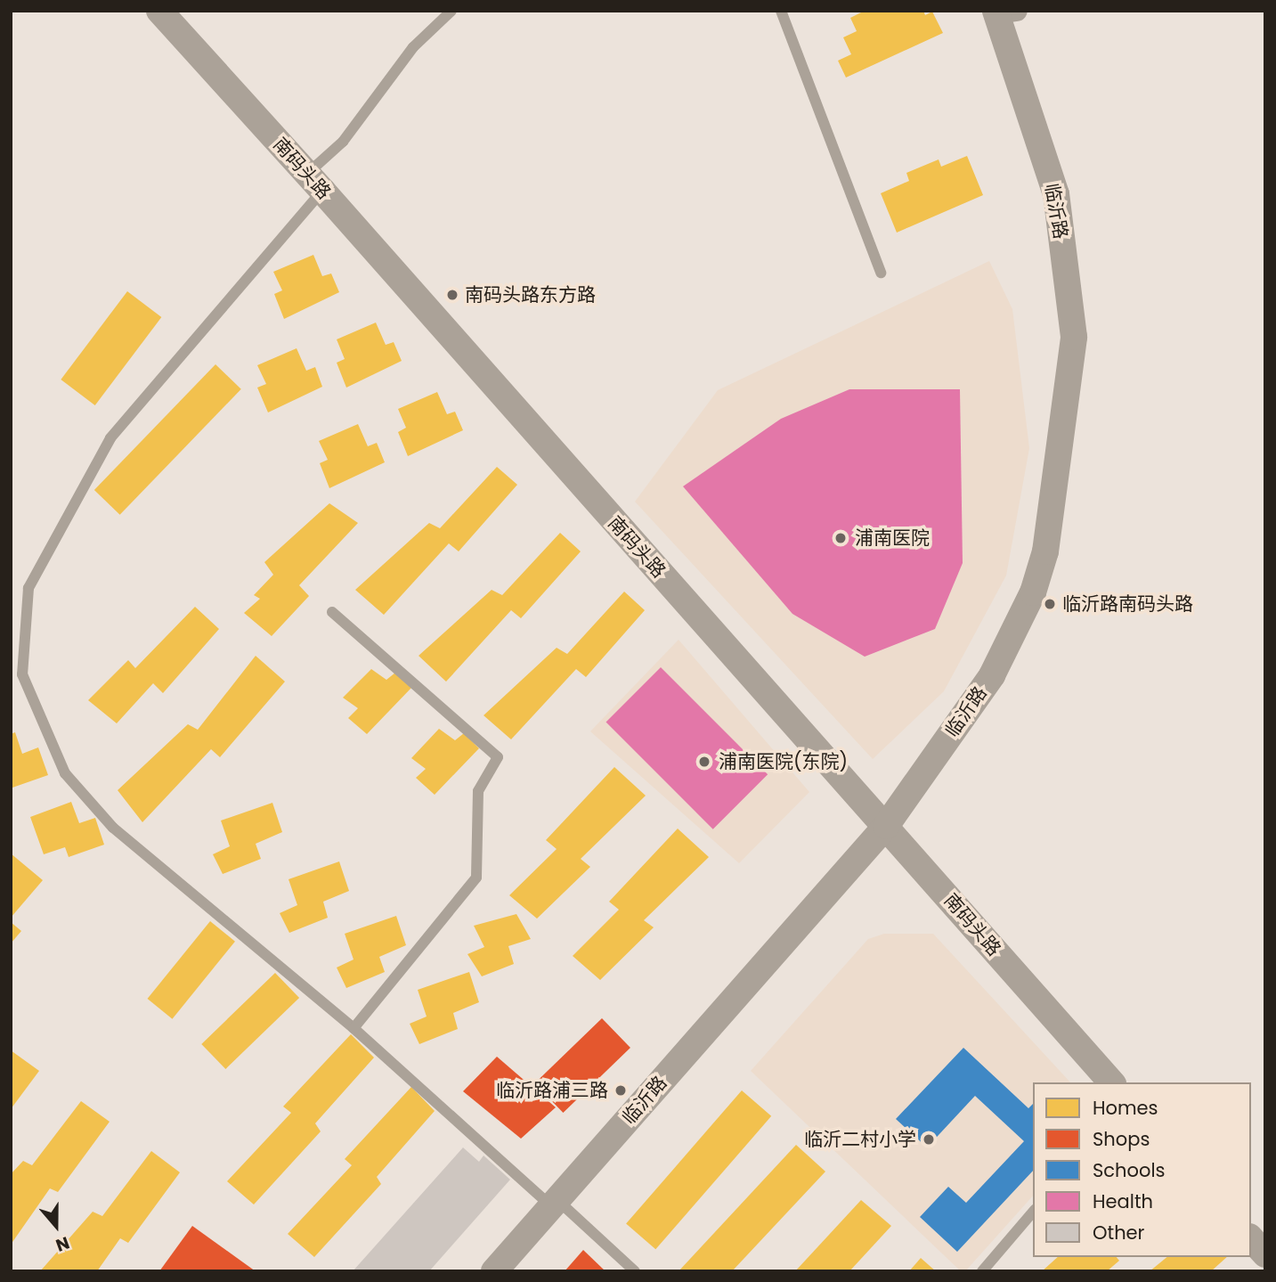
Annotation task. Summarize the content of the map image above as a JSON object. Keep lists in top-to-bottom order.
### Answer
{
  "streets": {
    "street": ["南码头路", "临沂路"]
  },
  "crossings": [
    ["南码头路", "临沂路"]
  ],
  "places": [
    "南码头路东方路",
    "浦南医院",
    "临沂路南码头路",
    "浦南医院(东院)",
    "临沂路浦三路",
    "临沂二村小学"
  ],
  "legend": [
    "Homes",
    "Shops",
    "Schools",
    "Health",
    "Other"
  ],
  "north": "bottom"
}
